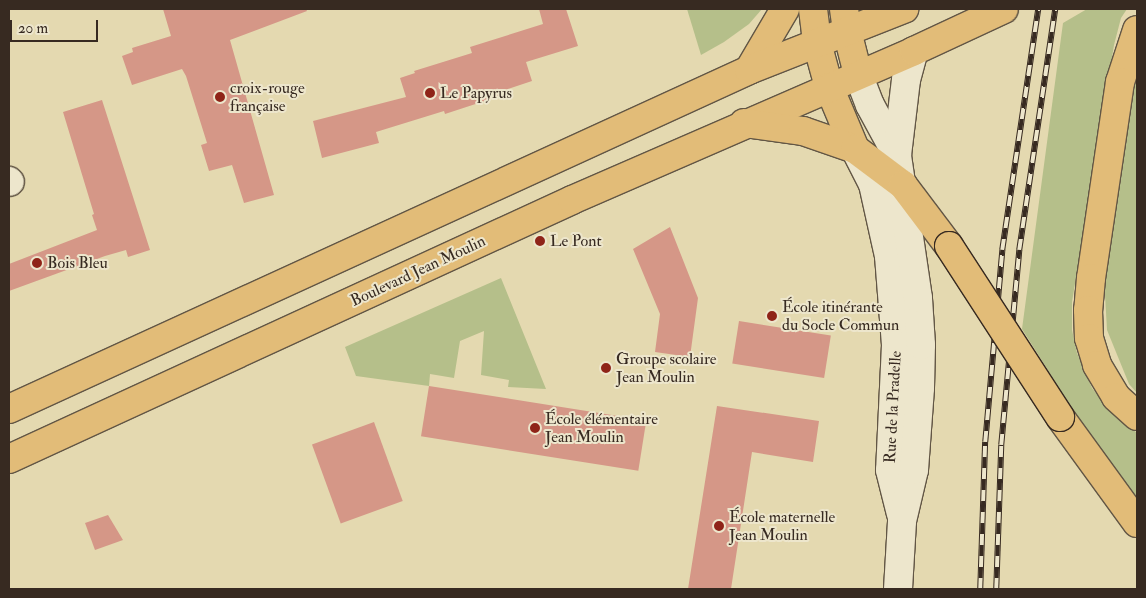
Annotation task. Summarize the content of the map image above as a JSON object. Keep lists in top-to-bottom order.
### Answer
{
  "streets": {
    "main road": ["Boulevard Jean Moulin"],
    "street": ["Rue de la Pradelle"]
  },
  "places": [
    "Le Papyrus",
    "croix-rouge française",
    "Le Pont",
    "Bois Bleu",
    "École itinérante du Socle Commun",
    "Groupe scolaire Jean Moulin",
    "École élémentaire Jean Moulin",
    "École maternelle Jean Moulin"
  ],
  "scale_bar": "20 m"
}
